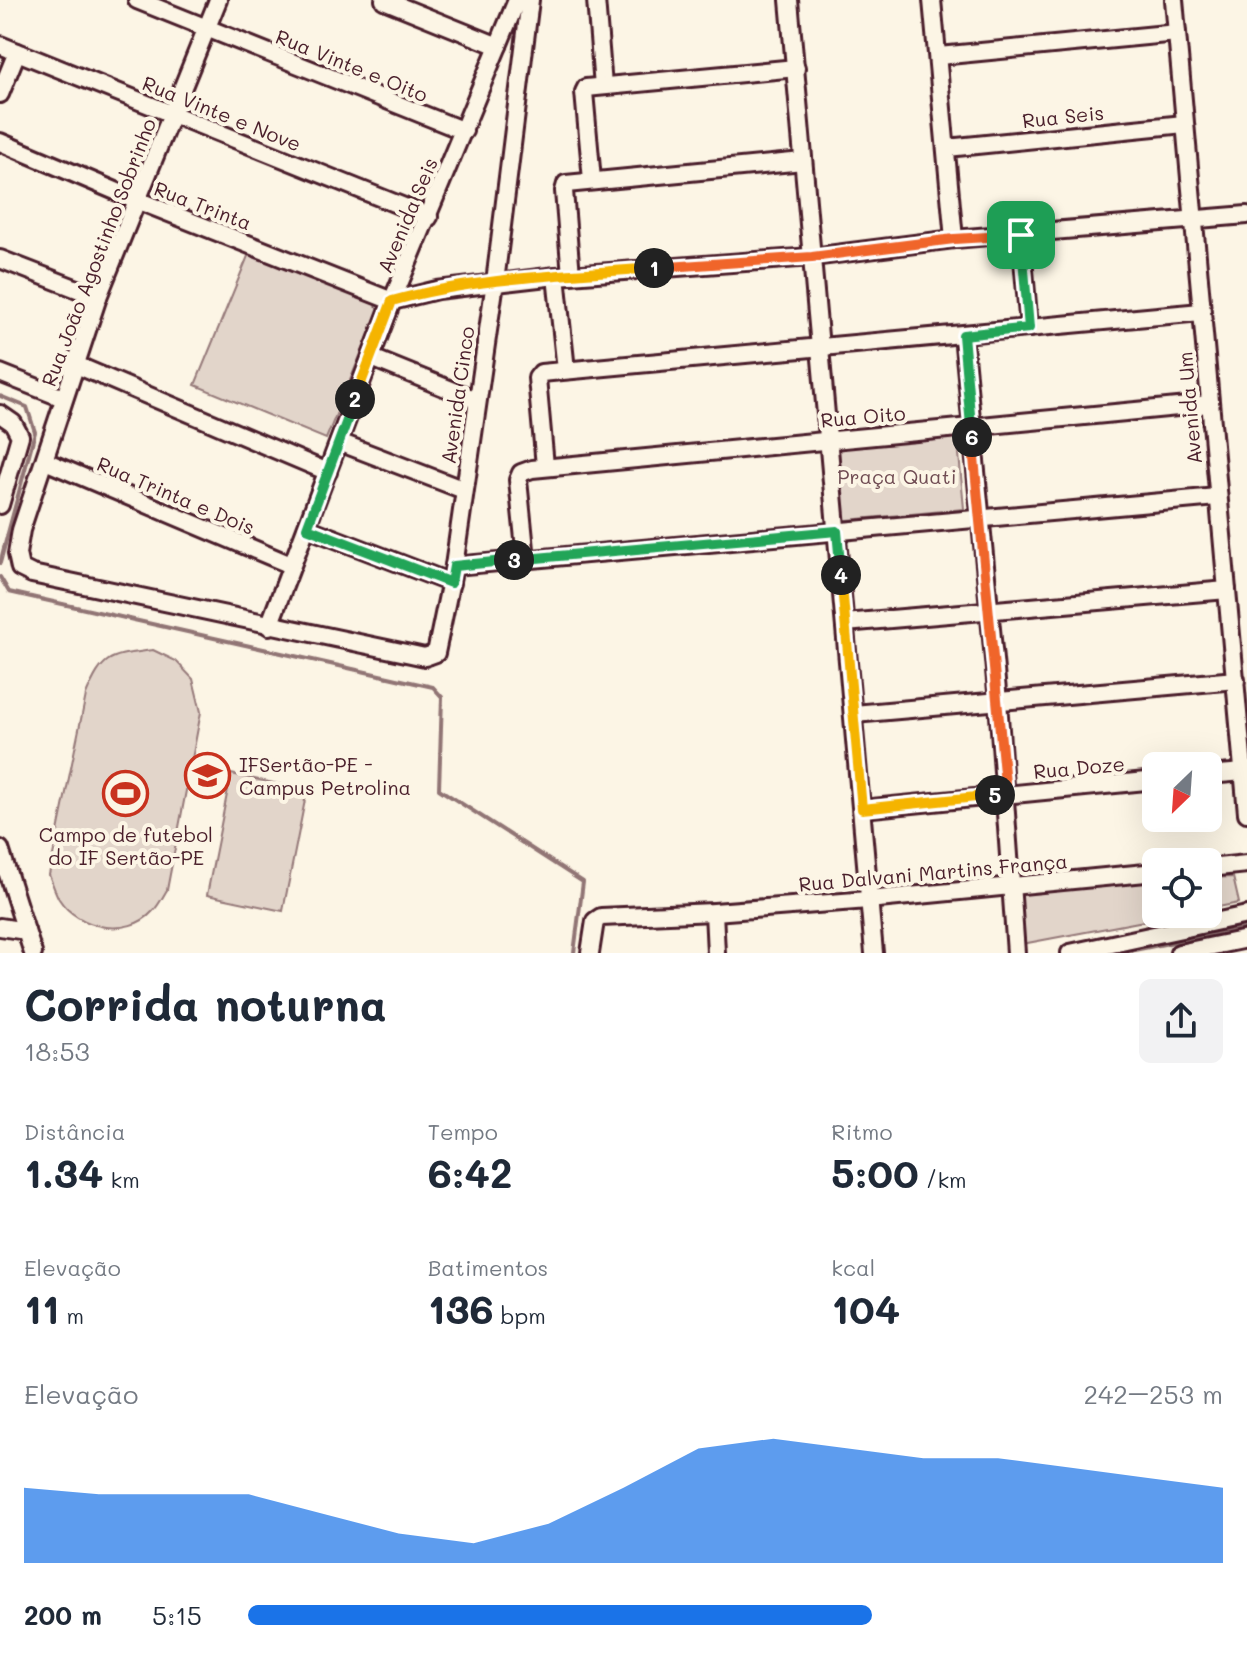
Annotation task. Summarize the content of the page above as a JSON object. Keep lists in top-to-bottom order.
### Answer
{
  "streets": {
    "street": [
      "Rua Vinte e Oito",
      "Rua Vinte e Nove",
      "Rua Seis",
      "Rua Trinta",
      "Avenida Seis",
      "Rua João Agostinho Sobrinho",
      "Avenida Cinco",
      "Avenida Um",
      "Rua Oito",
      "Rua Trinta e Dois",
      "Rua Doze",
      "Rua Dalvani Martins França"
    ]
  },
  "crossings": [
    ["Rua Vinte e Oito", "Avenida Seis"],
    ["Rua Vinte e Oito", "Rua João Agostinho Sobrinho"],
    ["Rua Vinte e Nove", "Avenida Seis"],
    ["Rua Vinte e Nove", "Rua João Agostinho Sobrinho"],
    ["Rua Seis", "Avenida Um"],
    ["Rua Trinta", "Avenida Seis"],
    ["Rua Trinta", "Rua João Agostinho Sobrinho"],
    ["Avenida Seis", "Rua João Agostinho Sobrinho"],
    ["Avenida Seis", "Avenida Cinco"],
    ["Avenida Seis", "Rua Trinta e Dois"],
    ["Rua João Agostinho Sobrinho", "Avenida Cinco"],
    ["Rua João Agostinho Sobrinho", "Rua Trinta e Dois"],
    ["Avenida Um", "Rua Oito"]
  ],
  "parks": ["Praça Quati"],
  "places": {
    "school or university": ["IFSertão-PE - Campus Petrolina"],
    "sports": ["Campo de futebol do IF Sertão-PE"]
  },
  "north": "bottom left",
  "page": {
    "pins": [
      "1",
      "2",
      "6",
      "3",
      "4",
      "5"
    ],
    "heading": ["Corrida noturna", "18:53"],
    "stats": [
      ["Distância", "1.34 km"],
      ["Tempo", "6:42"],
      ["Ritmo", "5:00 /km"],
      ["Elevação", "11 m"],
      ["Batimentos", "136 bpm"],
      ["kcal", "104"]
    ],
    "chart": ["Elevação", "242–253 m"],
    "list": [
      {
        "name": "200 m",
        "note": "5:15"
      }
    ]
  }
}
